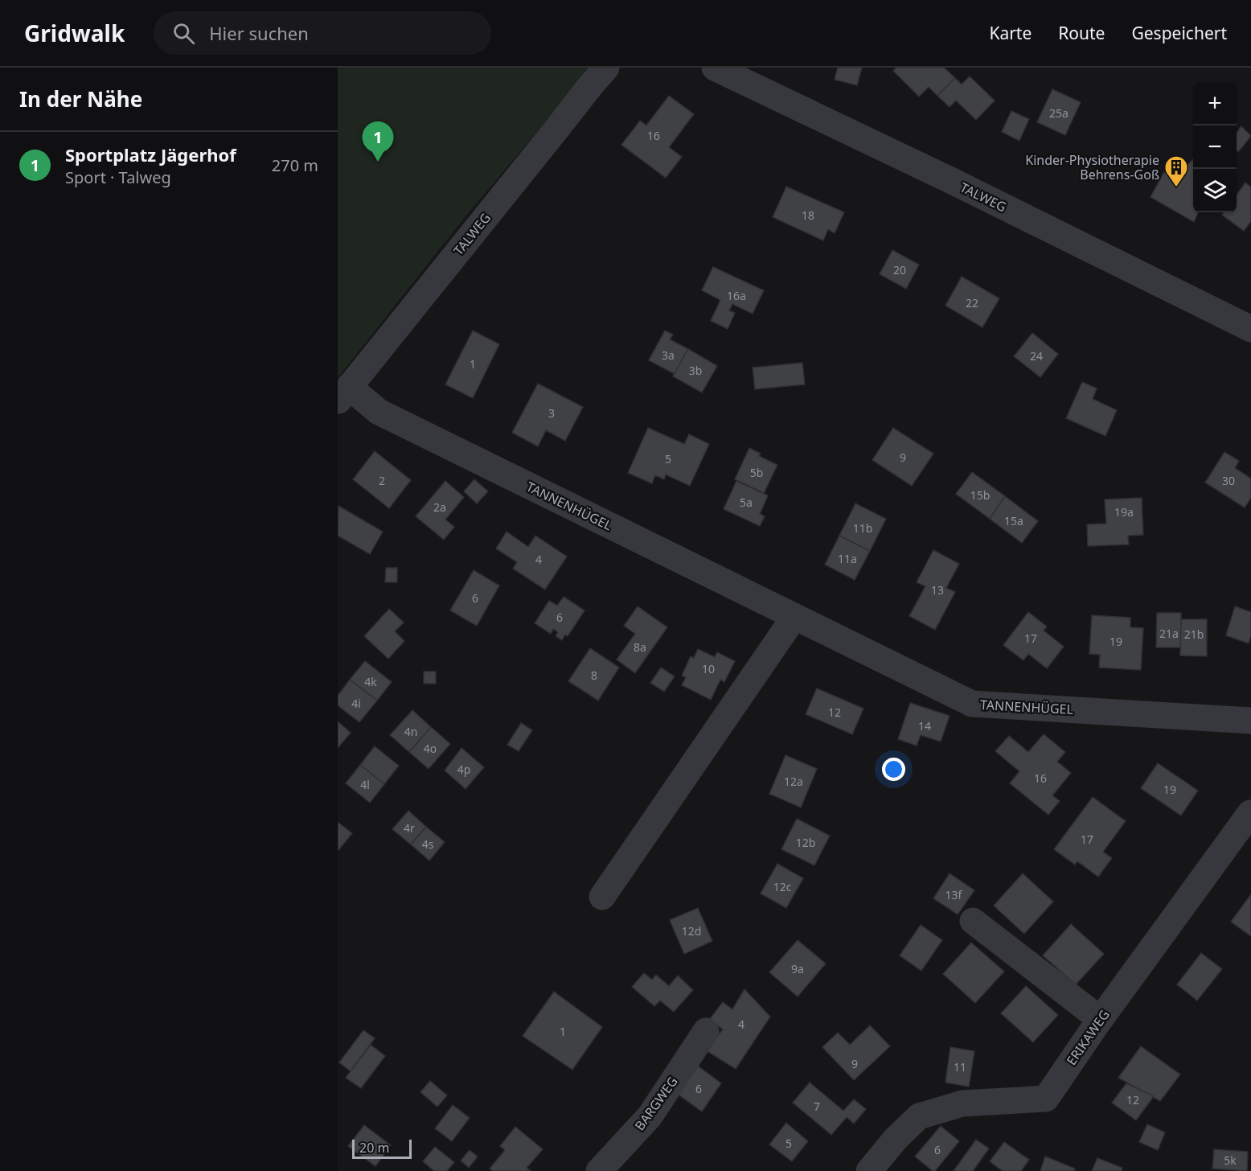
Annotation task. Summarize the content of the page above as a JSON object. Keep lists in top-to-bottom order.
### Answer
{
  "streets": {
    "street": [
      "TALWEG",
      "TANNENHÜGEL",
      "ERIKAWEG",
      "BARGWEG"
    ]
  },
  "crossings": [
    ["TALWEG", "TANNENHÜGEL"]
  ],
  "places": {
    "building": ["Kinder-Physiotherapie Behrens-Goß"]
  },
  "house_numbers": [
    "25a",
    "16",
    "18",
    "20",
    "16a",
    "22",
    "3a",
    "24",
    "1",
    "3b",
    "3",
    "9",
    "5",
    "5b",
    "2",
    "30",
    "15b",
    "5a",
    "2a",
    "19a",
    "15a",
    "11b",
    "11a",
    "4",
    "13",
    "6",
    "6",
    "21a",
    "21b",
    "17",
    "19",
    "8a",
    "10",
    "8",
    "4k",
    "4i",
    "12",
    "14",
    "4n",
    "4o",
    "4p",
    "16",
    "12a",
    "4l",
    "19",
    "4r",
    "17",
    "12b",
    "4s",
    "12c",
    "13f",
    "12d",
    "9a",
    "4",
    "1",
    "9",
    "11",
    "6",
    "12",
    "7",
    "5",
    "6",
    "5k"
  ],
  "scale_bar": "20 m",
  "page": {
    "header": "Gridwalk",
    "search": "Hier suchen",
    "nav": ["Karte", "Route", "Gespeichert"],
    "heading": "In der Nähe",
    "map_buttons": ["+", "−"],
    "pins": "1",
    "list": [
      {
        "mark": "1",
        "name": "Sportplatz Jägerhof",
        "note": "Sport · Talweg",
        "value": "270 m"
      }
    ],
    "scale": "20 m"
  }
}
